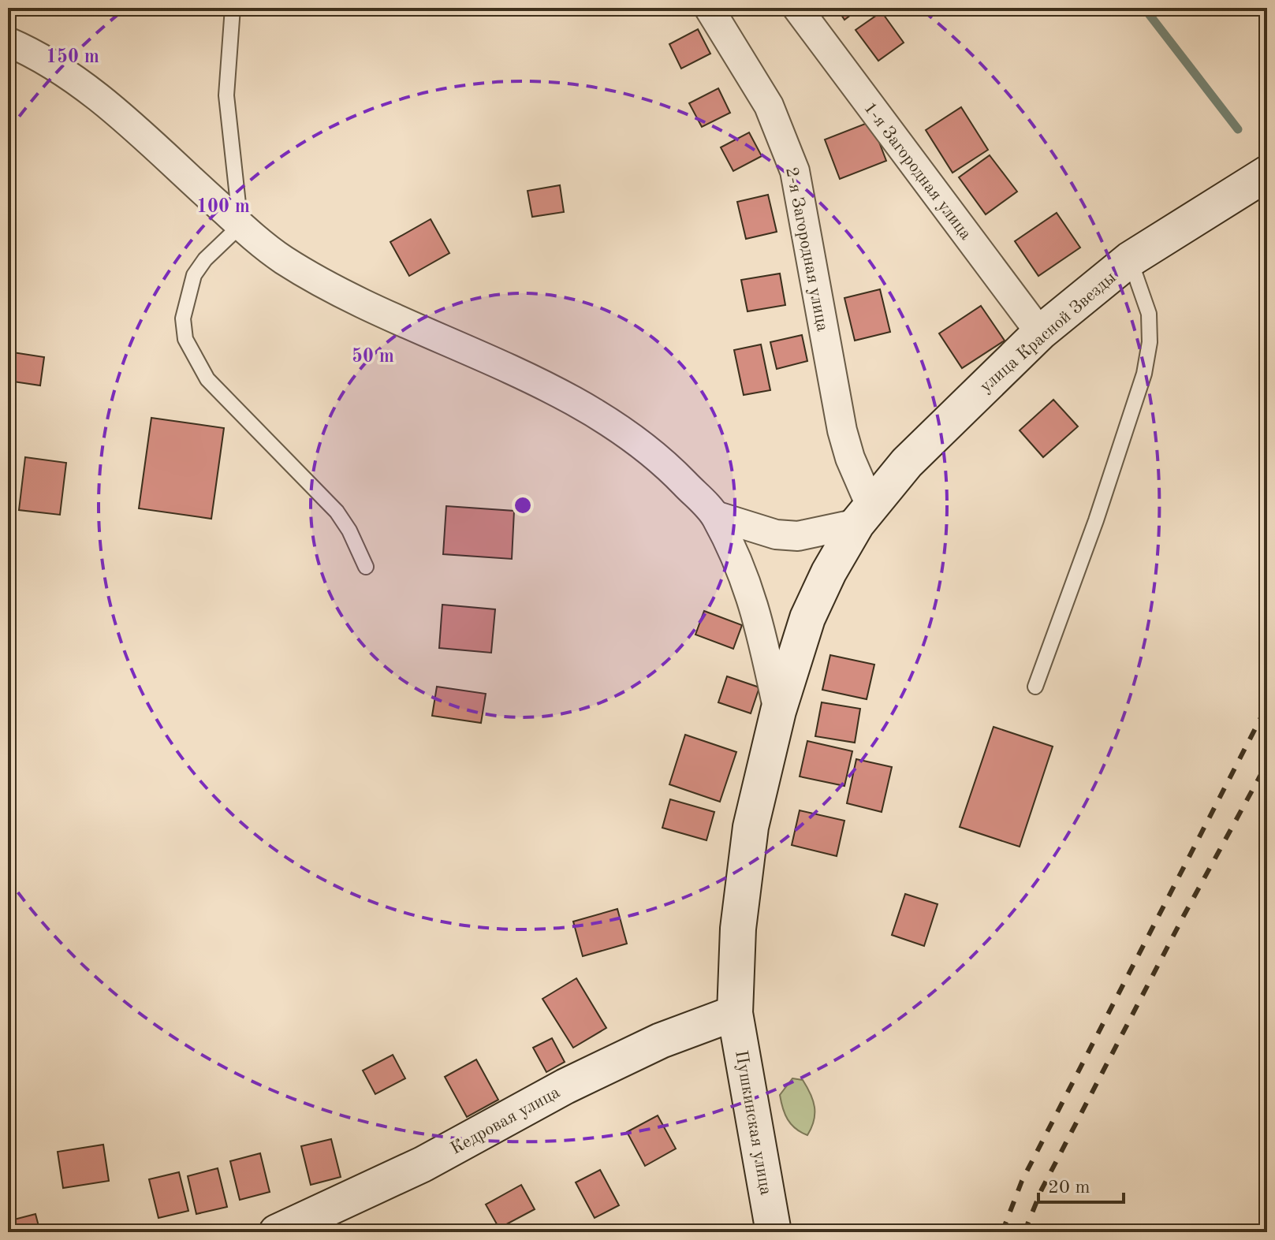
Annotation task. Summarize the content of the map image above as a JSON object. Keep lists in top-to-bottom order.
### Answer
{
  "streets": {
    "street": [
      "1-я Загородная улица",
      "2-я Загородная улица",
      "улица Красной Звезды",
      "Кедровая улица",
      "Пушкинская улица"
    ]
  },
  "crossings": [
    ["1-я Загородная улица", "улица Красной Звезды"],
    ["2-я Загородная улица", "улица Красной Звезды"],
    ["улица Красной Звезды", "Пушкинская улица"],
    ["Кедровая улица", "Пушкинская улица"]
  ],
  "scale_bar": "20 m",
  "rings": ["150 m", "100 m", "50 m"]
}
